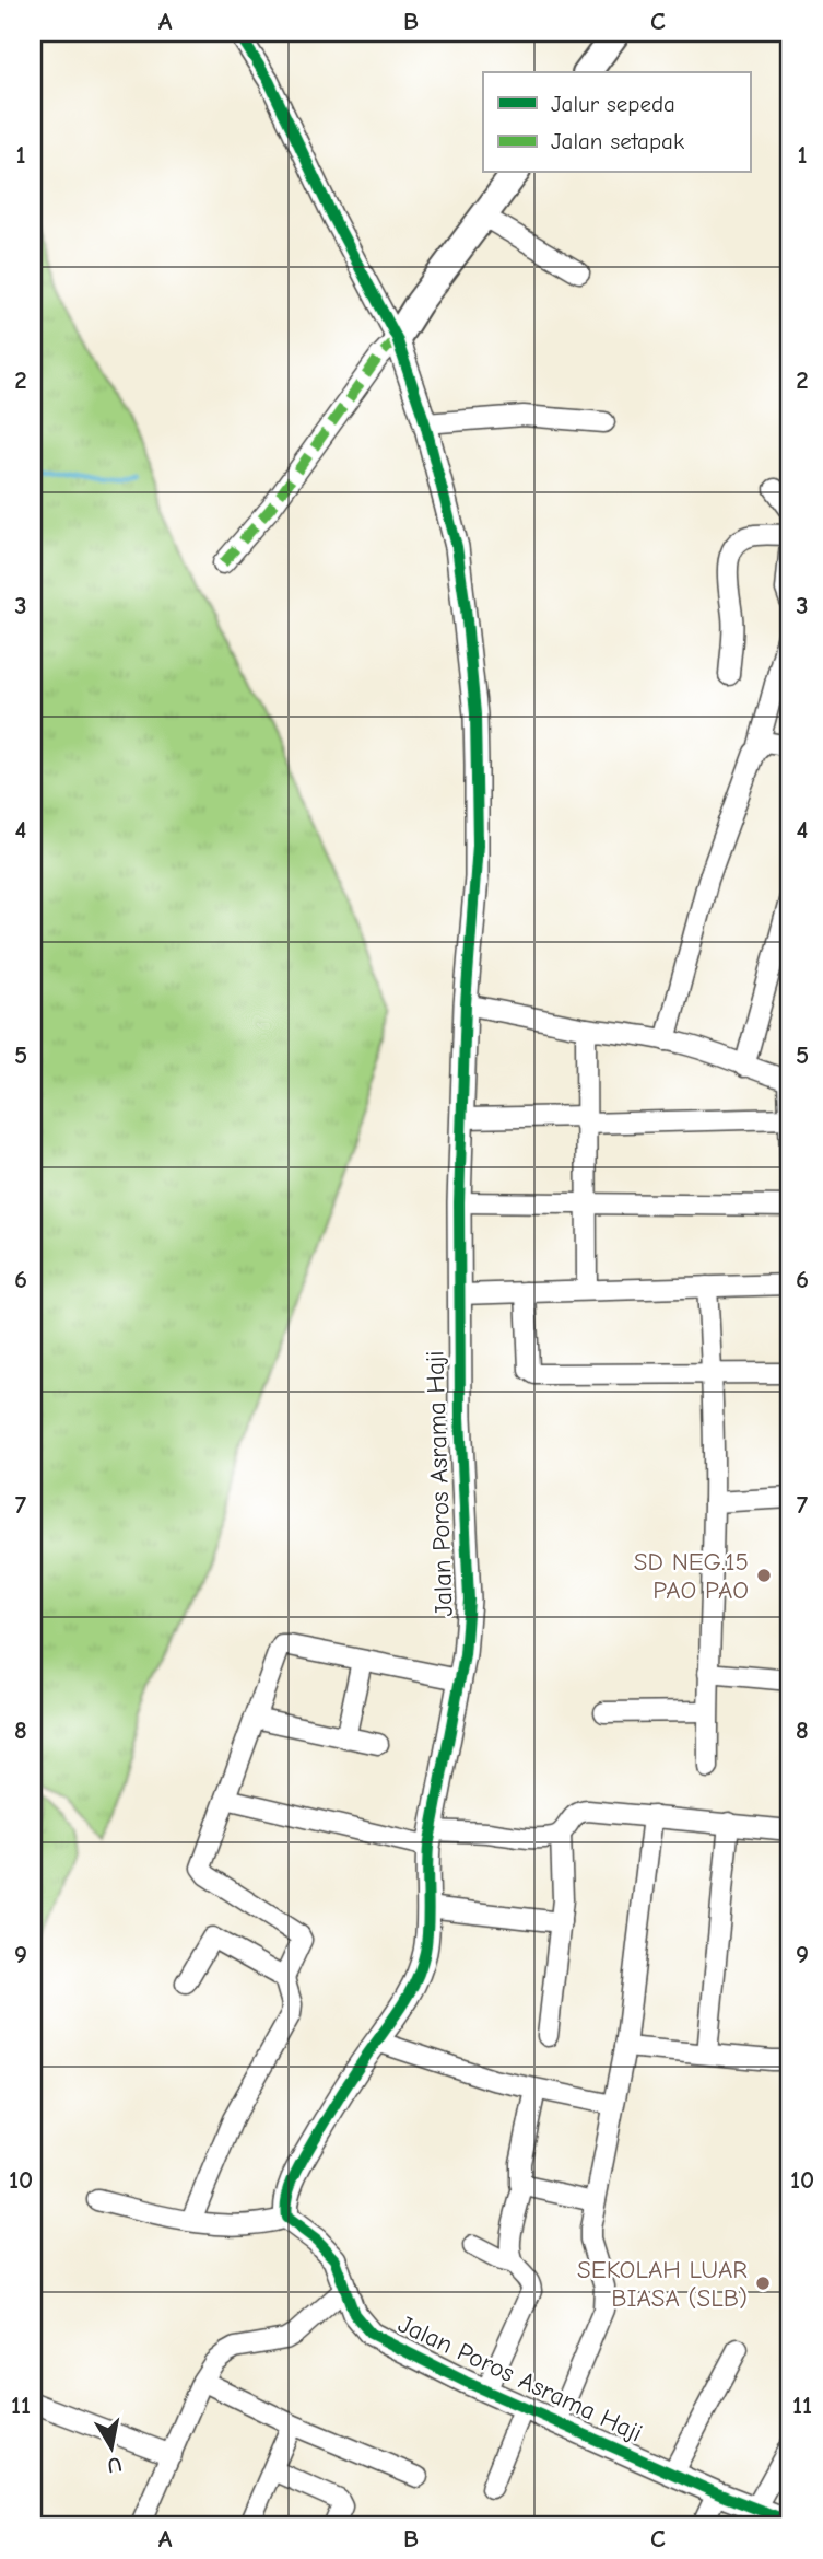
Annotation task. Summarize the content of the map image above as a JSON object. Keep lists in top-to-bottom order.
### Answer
{
  "streets": {
    "street": ["Jalan Poros Asrama Haji"]
  },
  "places": ["SD NEG.15 PAO PAO", "SEKOLAH LUAR BIASA (SLB)"],
  "legend": ["Jalur sepeda", "Jalan setapak"],
  "north": "bottom",
  "grid": {
    "columns": ["A", "B", "C"],
    "rows": [
      "1",
      "2",
      "3",
      "4",
      "5",
      "6",
      "7",
      "8",
      "9",
      "10",
      "11"
    ]
  }
}
